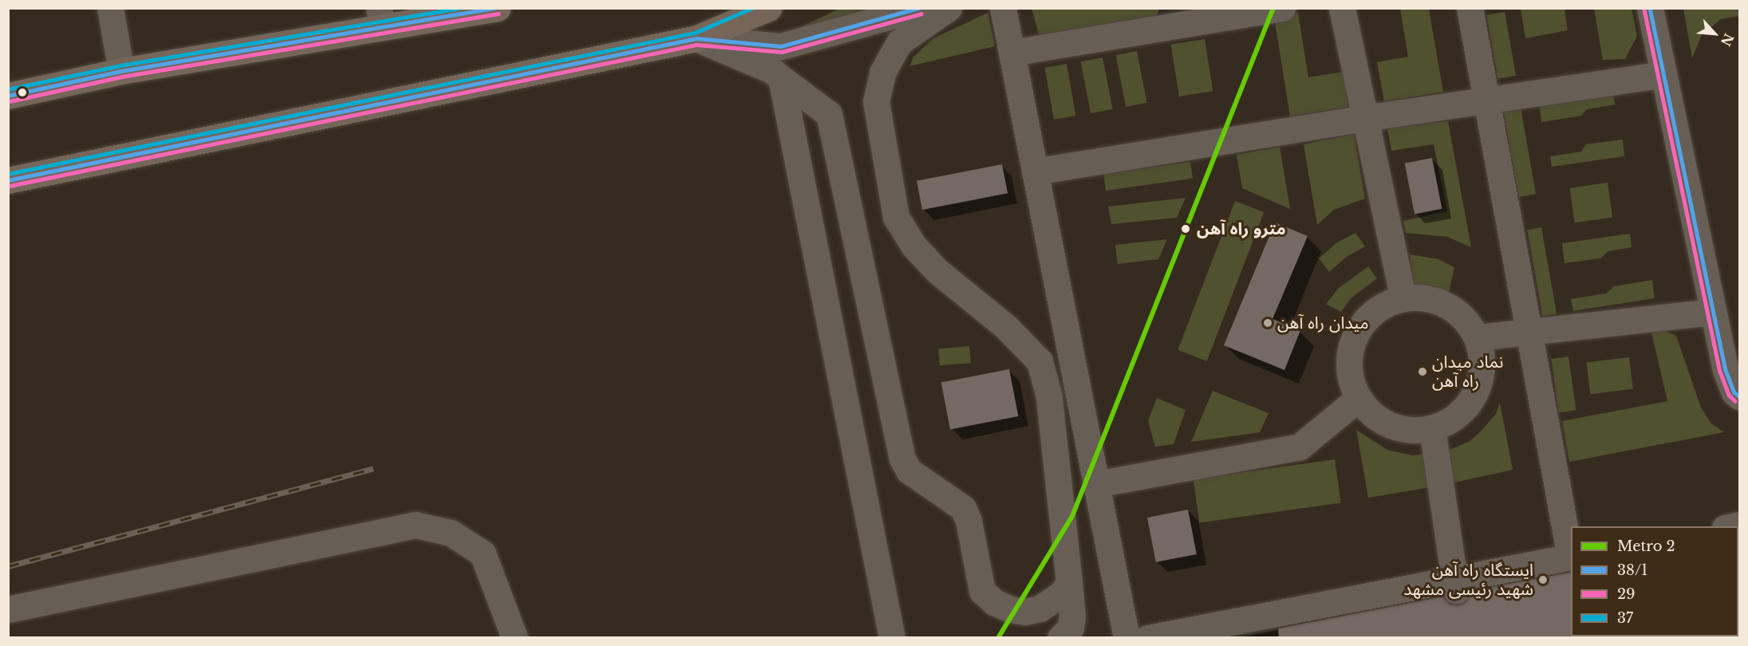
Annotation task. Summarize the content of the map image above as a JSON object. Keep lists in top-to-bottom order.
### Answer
{
  "places": [
    "مترو راه آهن",
    "میدان راه آهن",
    "نماد میدان راه آهن",
    "ایستگاه راه آهن شهید رئیسی مشهد"
  ],
  "lines": [
    "metro line 2",
    "transit line 38/1",
    "transit line 37",
    "transit line 29"
  ],
  "legend": [
    "Metro 2",
    "38/1",
    "29",
    "37"
  ],
  "north": "bottom right"
}
